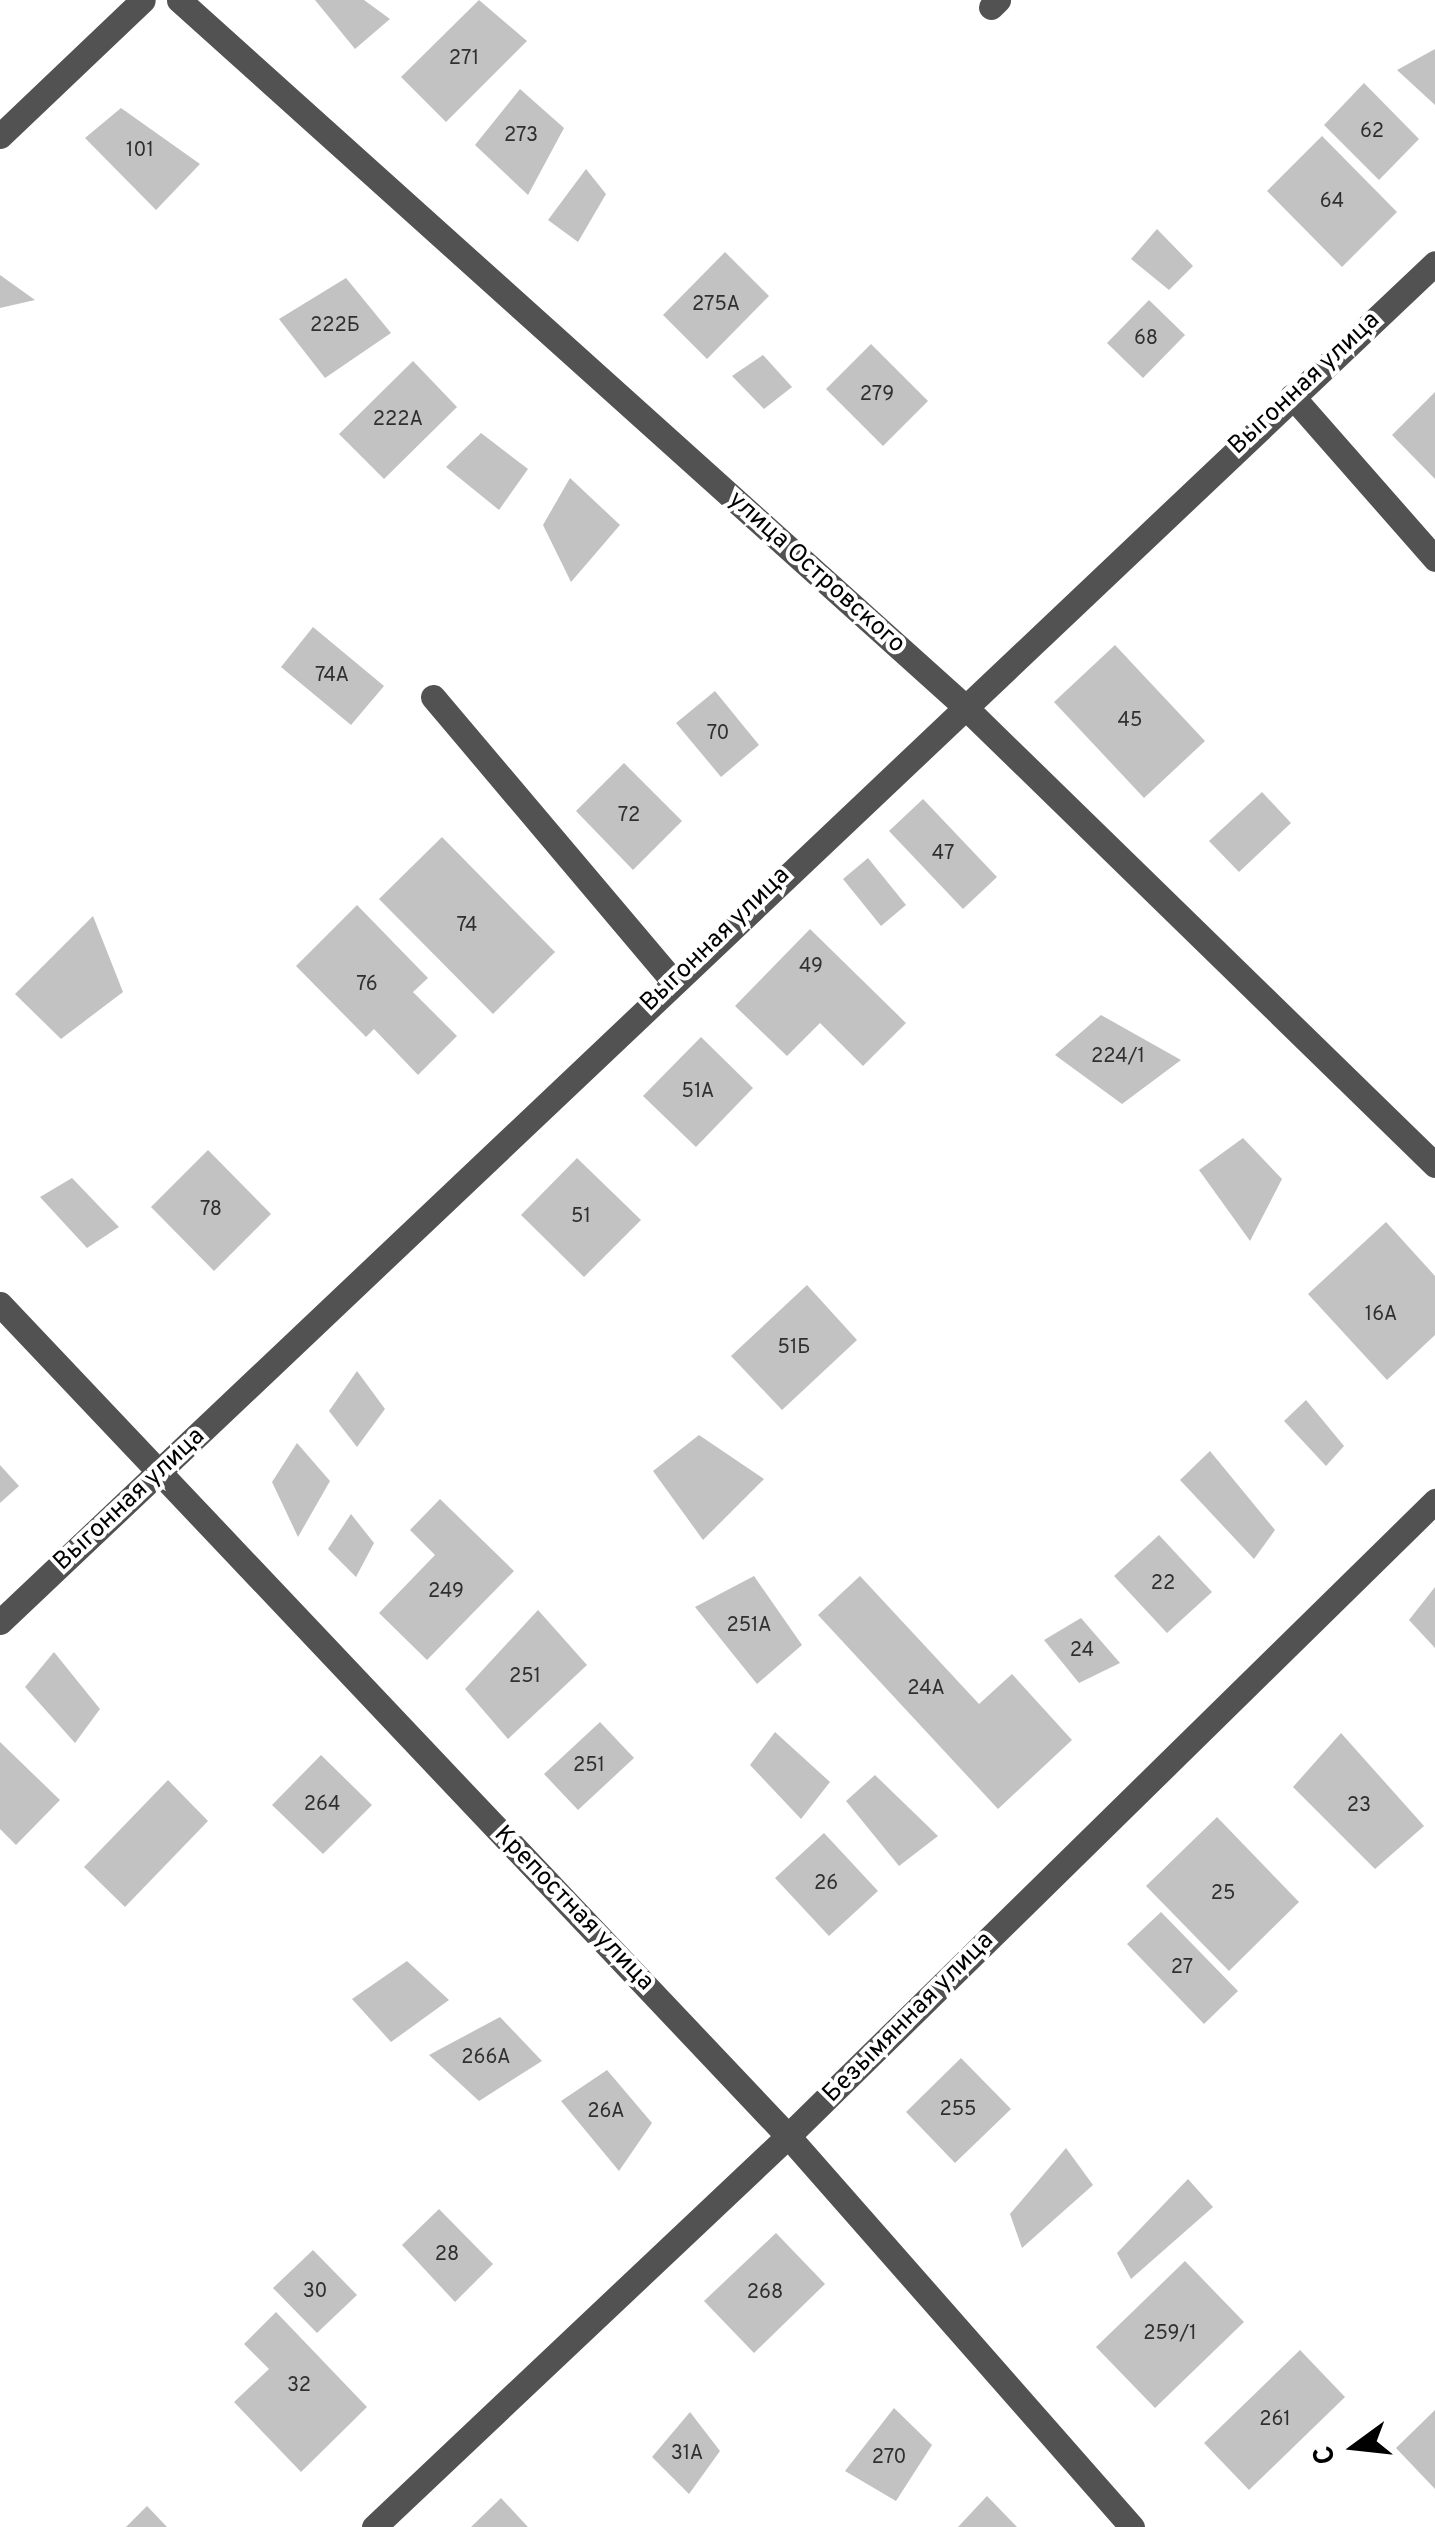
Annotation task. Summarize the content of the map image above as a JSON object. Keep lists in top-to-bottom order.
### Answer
{
  "streets": {
    "street": [
      "Выгонная улица",
      "улица Островского",
      "Крепостная улица",
      "Безымянная улица"
    ]
  },
  "crossings": [
    ["Выгонная улица", "улица Островского"],
    ["Выгонная улица", "Крепостная улица"],
    ["Крепостная улица", "Безымянная улица"]
  ],
  "house_numbers": [
    "271",
    "62",
    "273",
    "101",
    "64",
    "275А",
    "222Б",
    "68",
    "279",
    "222А",
    "74А",
    "45",
    "70",
    "72",
    "47",
    "74",
    "49",
    "76",
    "224/1",
    "51А",
    "78",
    "51",
    "16А",
    "51Б",
    "22",
    "249",
    "251А",
    "24",
    "251",
    "24А",
    "251",
    "264",
    "23",
    "26",
    "25",
    "27",
    "266А",
    "255",
    "26А",
    "28",
    "30",
    "268",
    "259/1",
    "32",
    "261",
    "31А",
    "270"
  ],
  "north": "left"
}
